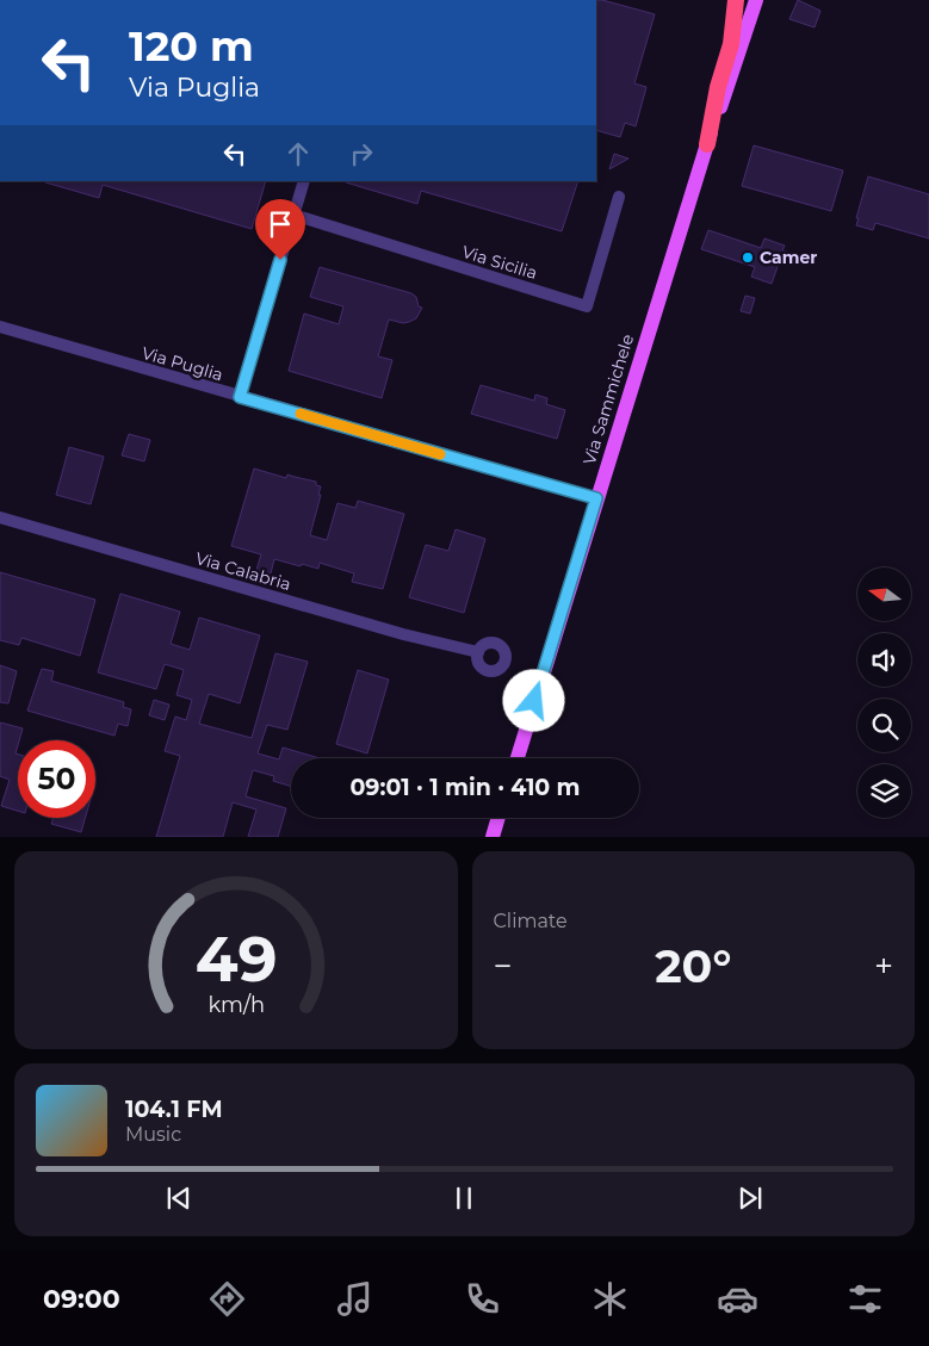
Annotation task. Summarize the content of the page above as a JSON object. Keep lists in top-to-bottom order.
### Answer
{
  "streets": {
    "main road": ["Via Sammichele"],
    "street": ["Via Sicilia", "Via Puglia", "Via Calabria"]
  },
  "crossings": [
    ["Via Puglia", "Via Sammichele"]
  ],
  "places": ["Camer"],
  "north": "left",
  "page": {
    "turn": ["120 m", "Via Puglia"],
    "limit": "50",
    "trip": "09:01 · 1 min · 410 m",
    "tile": "Climate",
    "heat": ["−", "20°", "+"],
    "song": ["104.1 FM", "Music"],
    "tabs": "09:00",
    "gauge": ["49", "km/h"]
  }
}
